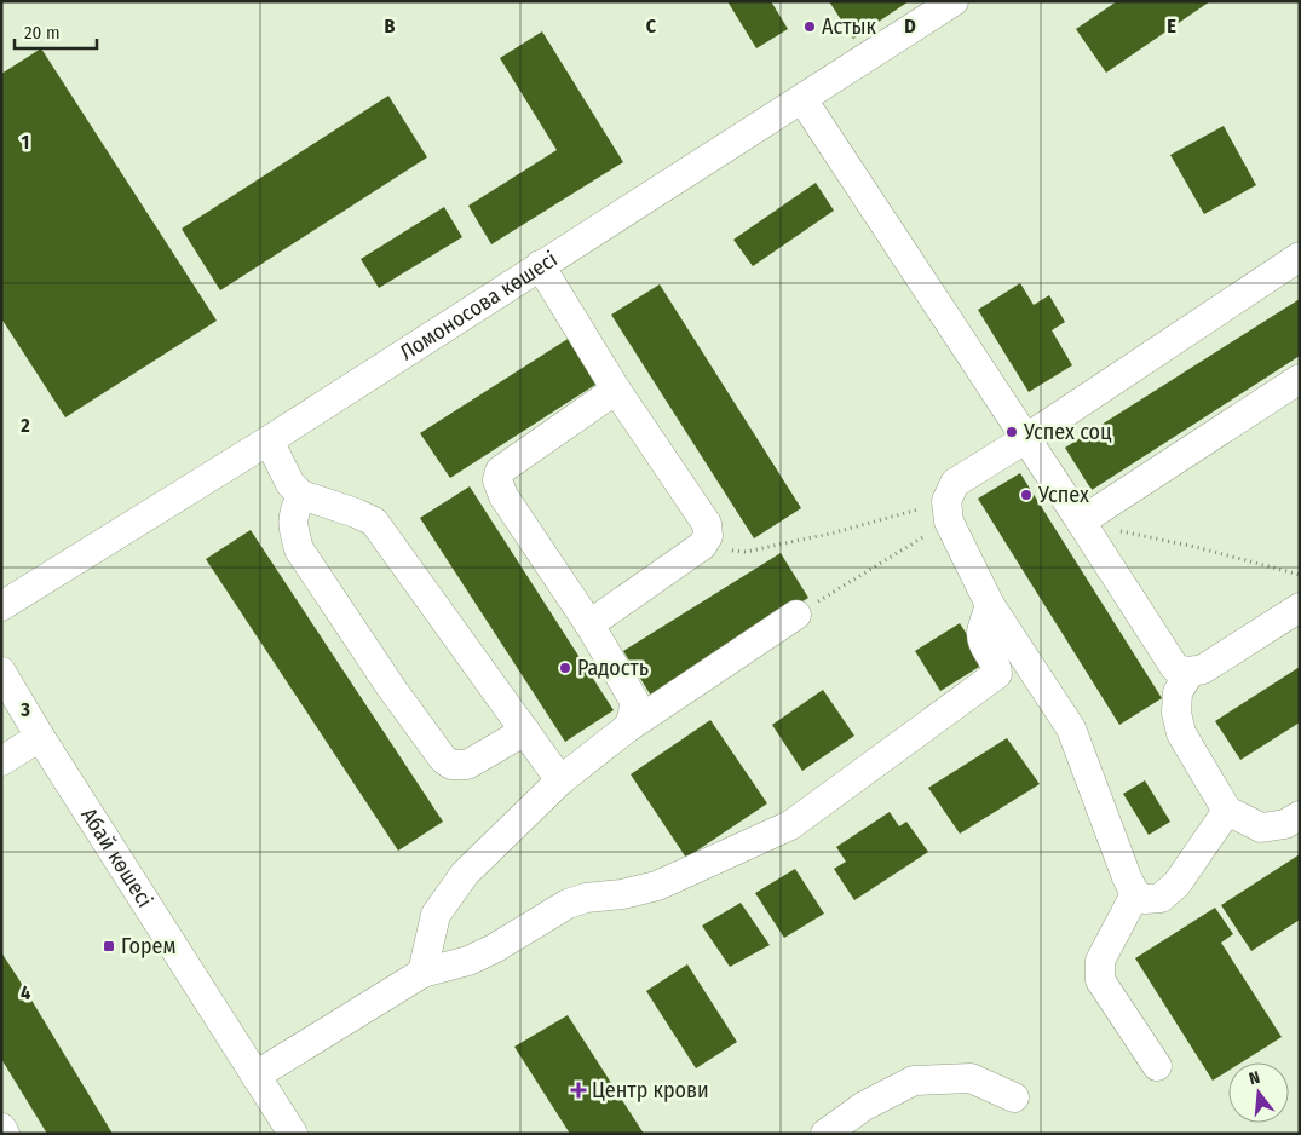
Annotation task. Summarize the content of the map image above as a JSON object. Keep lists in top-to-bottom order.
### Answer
{
  "streets": {
    "street": ["Ломоносова көшесі", "Абай көшесі"]
  },
  "places": {
    "other": [
      "Астык",
      "Успех соц",
      "Успех",
      "Радость"
    ],
    "transit": ["Горем"],
    "health": ["Центр крови"]
  },
  "scale_bar": "20 m",
  "north": "top",
  "grid": {
    "columns": [
      "B",
      "C",
      "D",
      "E"
    ],
    "rows": [
      "1",
      "2",
      "3",
      "4"
    ]
  }
}
